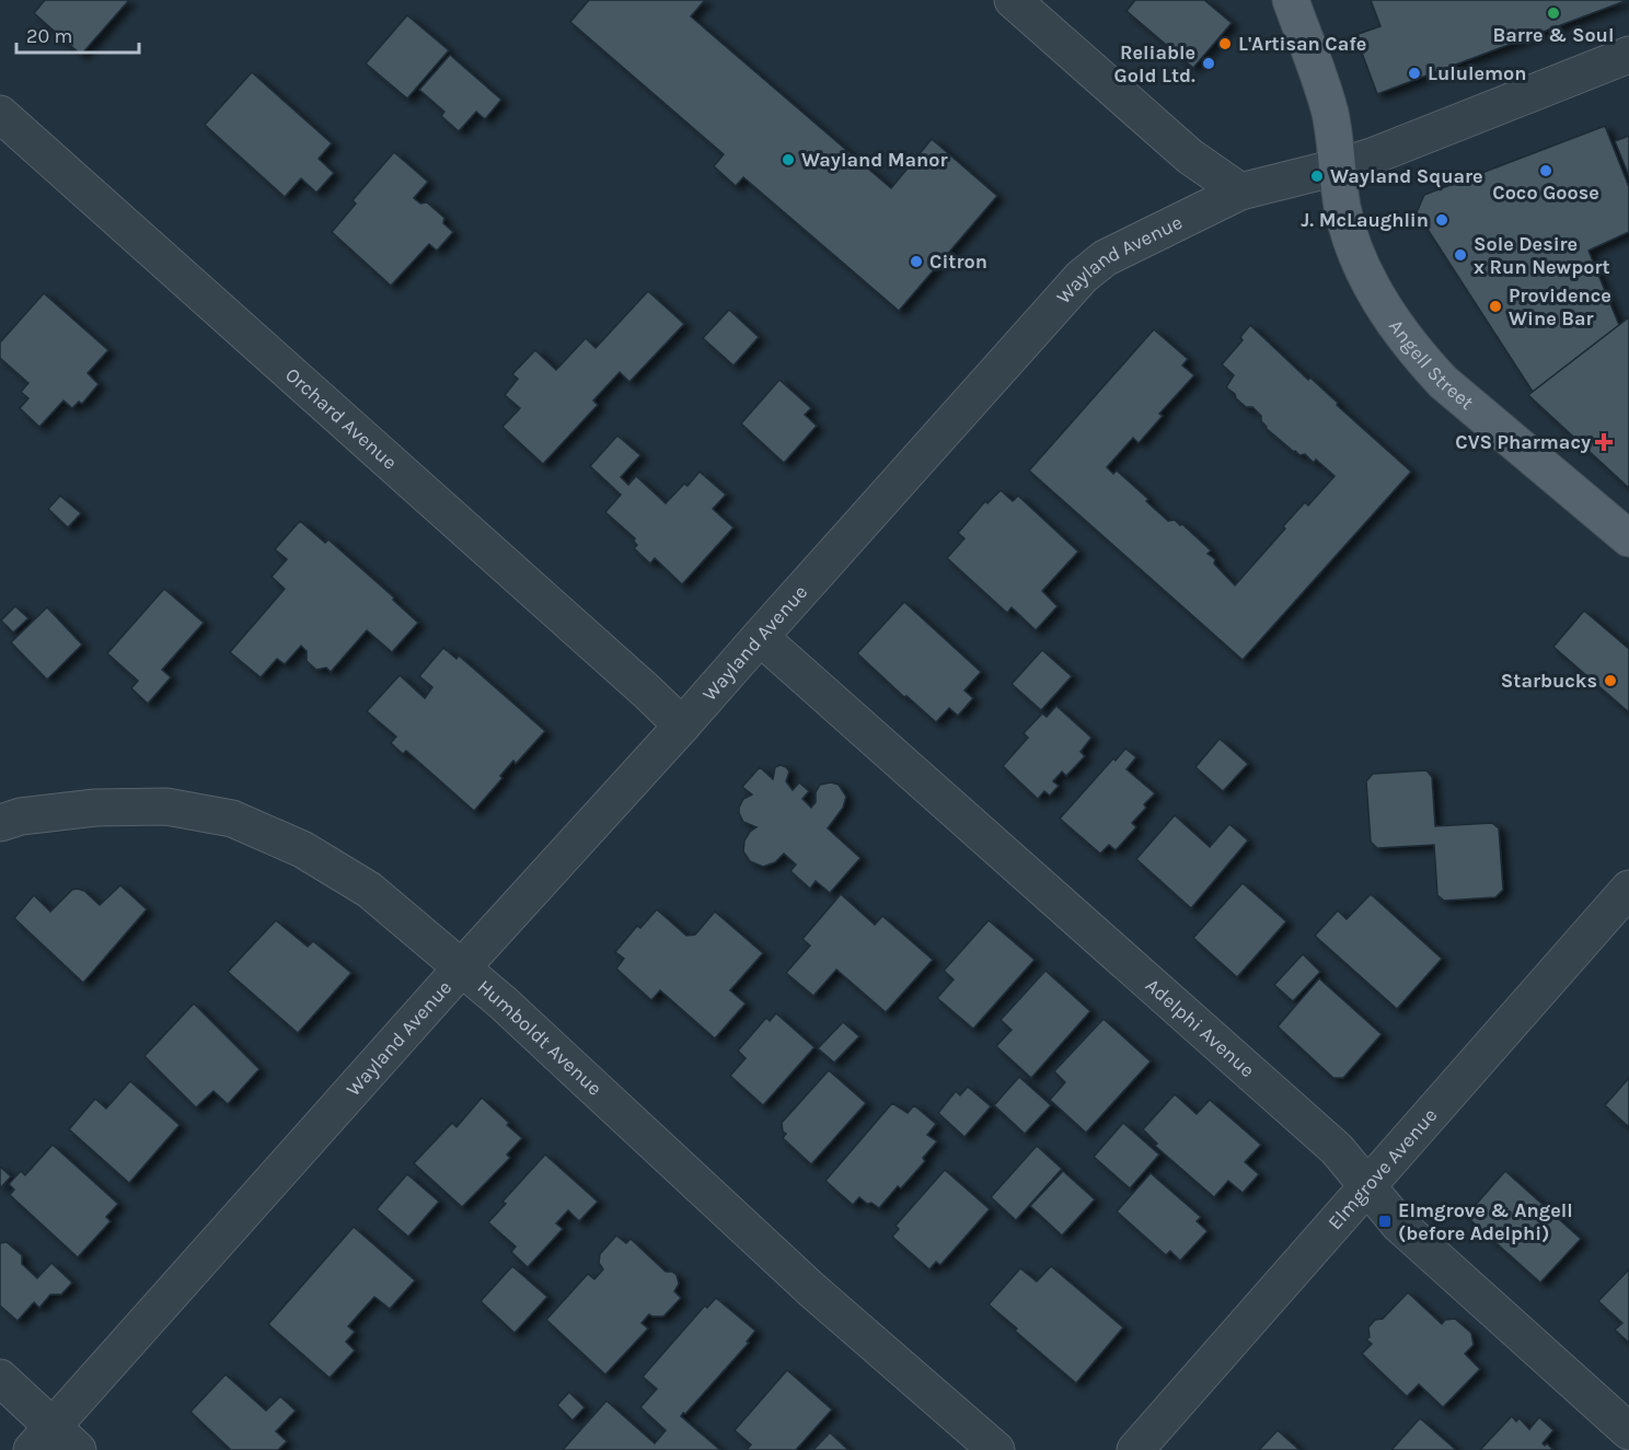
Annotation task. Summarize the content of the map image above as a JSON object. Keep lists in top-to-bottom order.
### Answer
{
  "streets": {
    "main road": ["Angell Street"],
    "street": [
      "Wayland Avenue",
      "Orchard Avenue",
      "Adelphi Avenue",
      "Humboldt Avenue",
      "Elmgrove Avenue"
    ]
  },
  "crossings": [
    ["Wayland Avenue", "Angell Street"],
    ["Wayland Avenue", "Orchard Avenue"],
    ["Wayland Avenue", "Adelphi Avenue"],
    ["Wayland Avenue", "Humboldt Avenue"],
    ["Adelphi Avenue", "Elmgrove Avenue"]
  ],
  "places": {
    "other": [
      "Barre & Soul",
      "L'Artisan Cafe",
      "Reliable Gold Ltd.",
      "Lululemon",
      "Wayland Manor",
      "Coco Goose",
      "Wayland Square",
      "J. McLaughlin",
      "Sole Desire x Run Newport",
      "Citron",
      "Providence Wine Bar",
      "Starbucks"
    ],
    "health": ["CVS Pharmacy"],
    "transit": ["Elmgrove & Angell (before Adelphi)"]
  },
  "scale_bar": "20 m"
}
